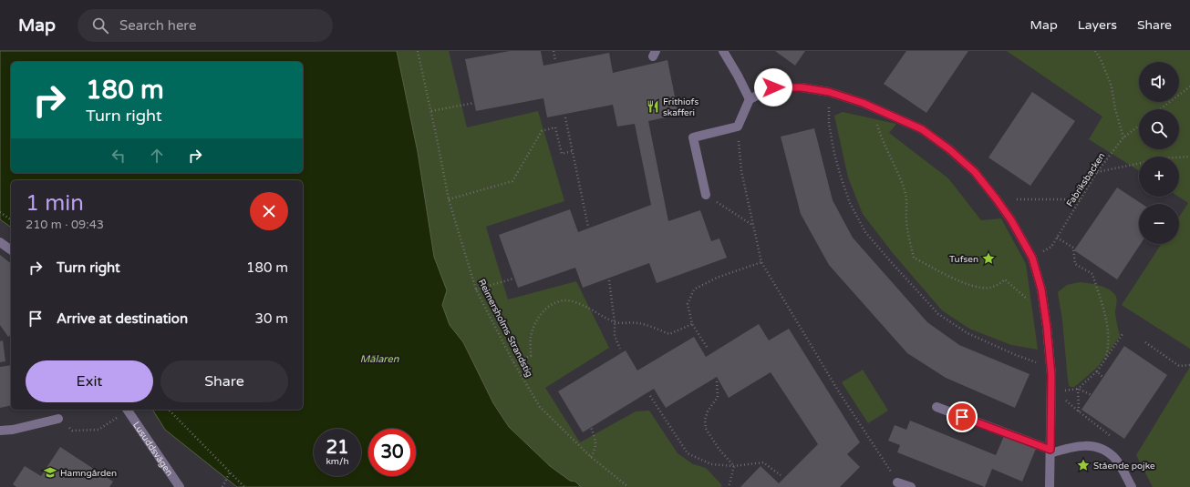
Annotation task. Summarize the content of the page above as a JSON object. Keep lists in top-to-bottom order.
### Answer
{
  "streets": {
    "street": ["Lusuddsvägen"],
    "path": ["Fabriksbacken", "Reimersholms Strandstig"]
  },
  "water": ["Mälaren"],
  "places": {
    "restaurant": ["Frithiofs skafferi"],
    "place": ["Tufsen", "Stående pojke"],
    "school or university": ["Hamngården"]
  },
  "page": {
    "header": "Map",
    "search": "Search here",
    "nav": ["Map", "Layers", "Share"],
    "map_buttons": ["+", "−"],
    "turn": ["180 m", "Turn right"],
    "heading": ["1 min", "210 m · 09:43"],
    "list": [
      {
        "name": "Turn right",
        "value": "180 m"
      },
      {
        "name": "Arrive at destination",
        "value": "30 m"
      }
    ],
    "buttons": ["Exit", "Share"],
    "speed": "21 km/h",
    "limit": "30"
  }
}
